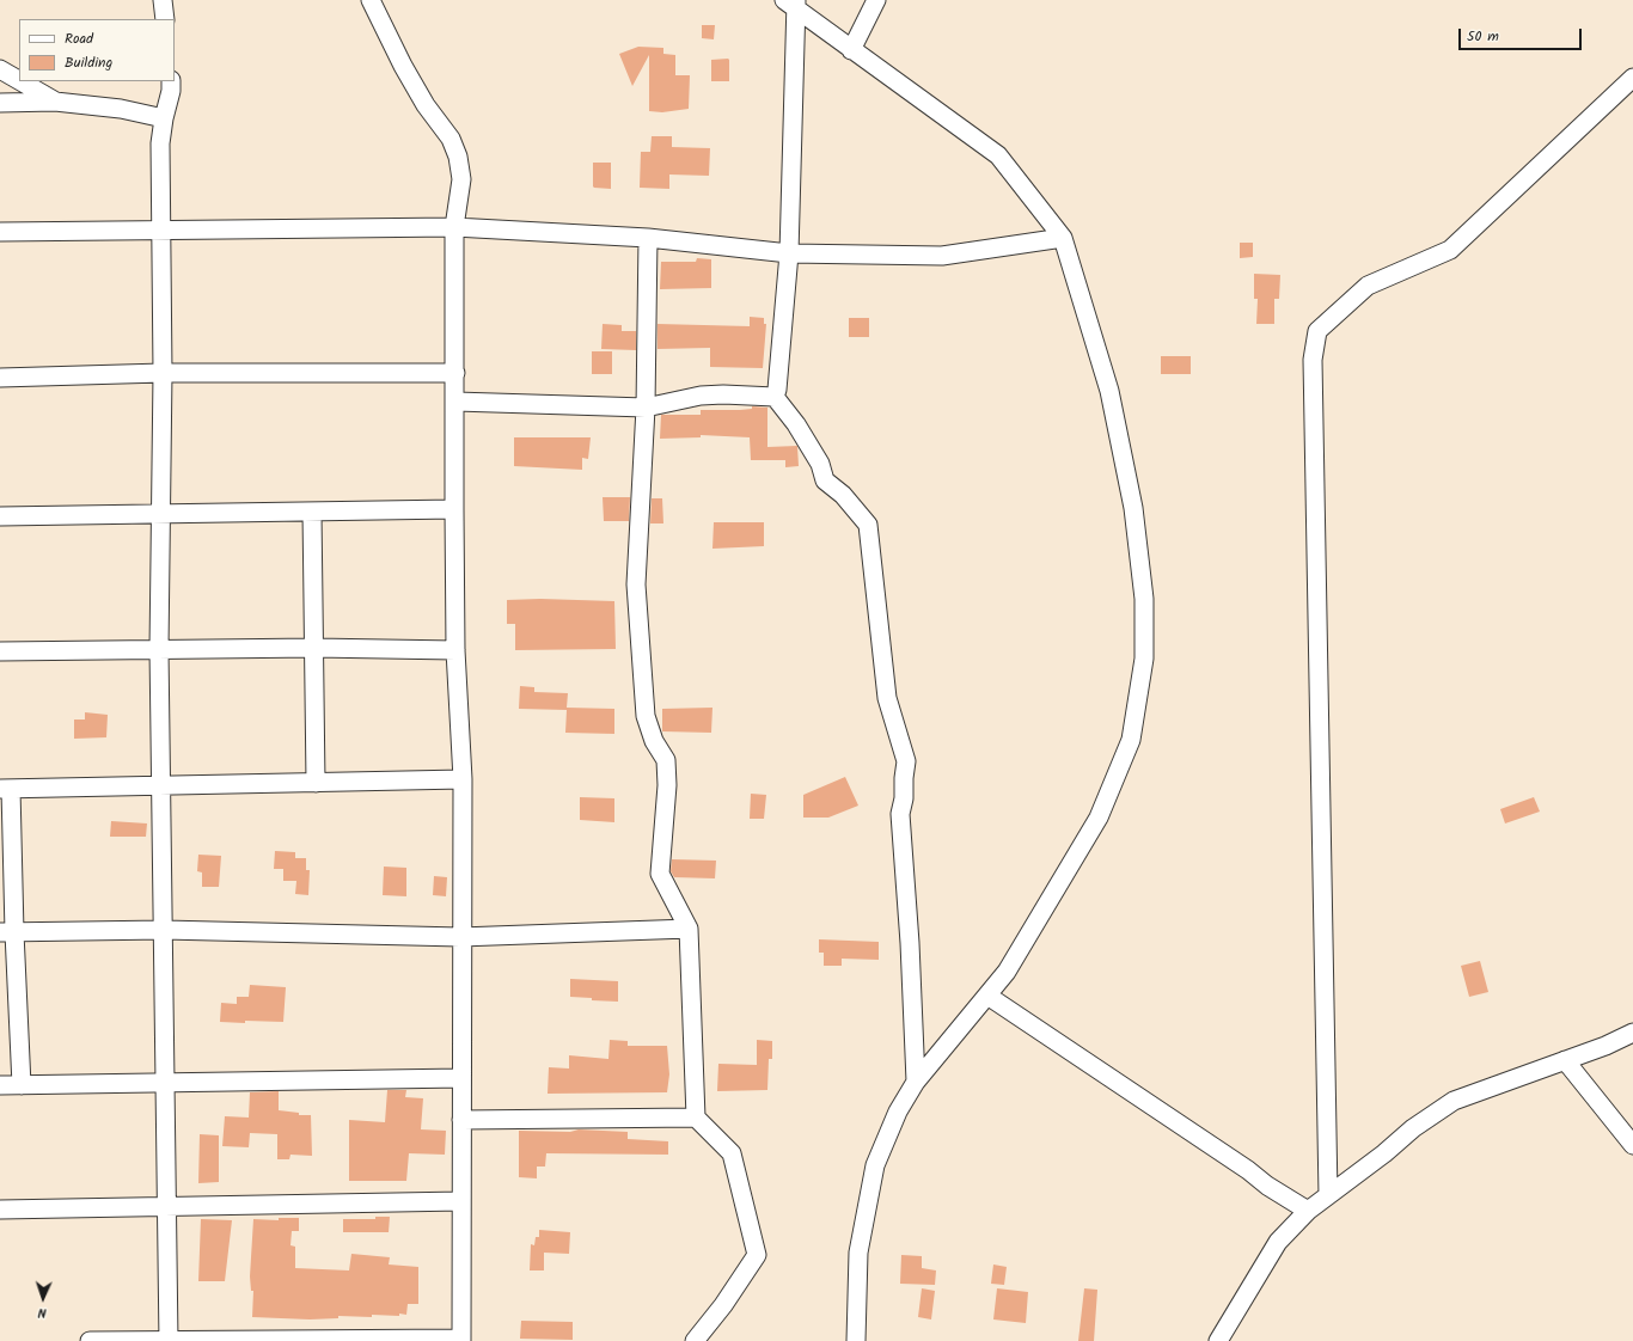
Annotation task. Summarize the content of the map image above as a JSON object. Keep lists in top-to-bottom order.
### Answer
{
  "legend": ["Road", "Building"],
  "scale_bar": "50 m",
  "north": "bottom"
}
